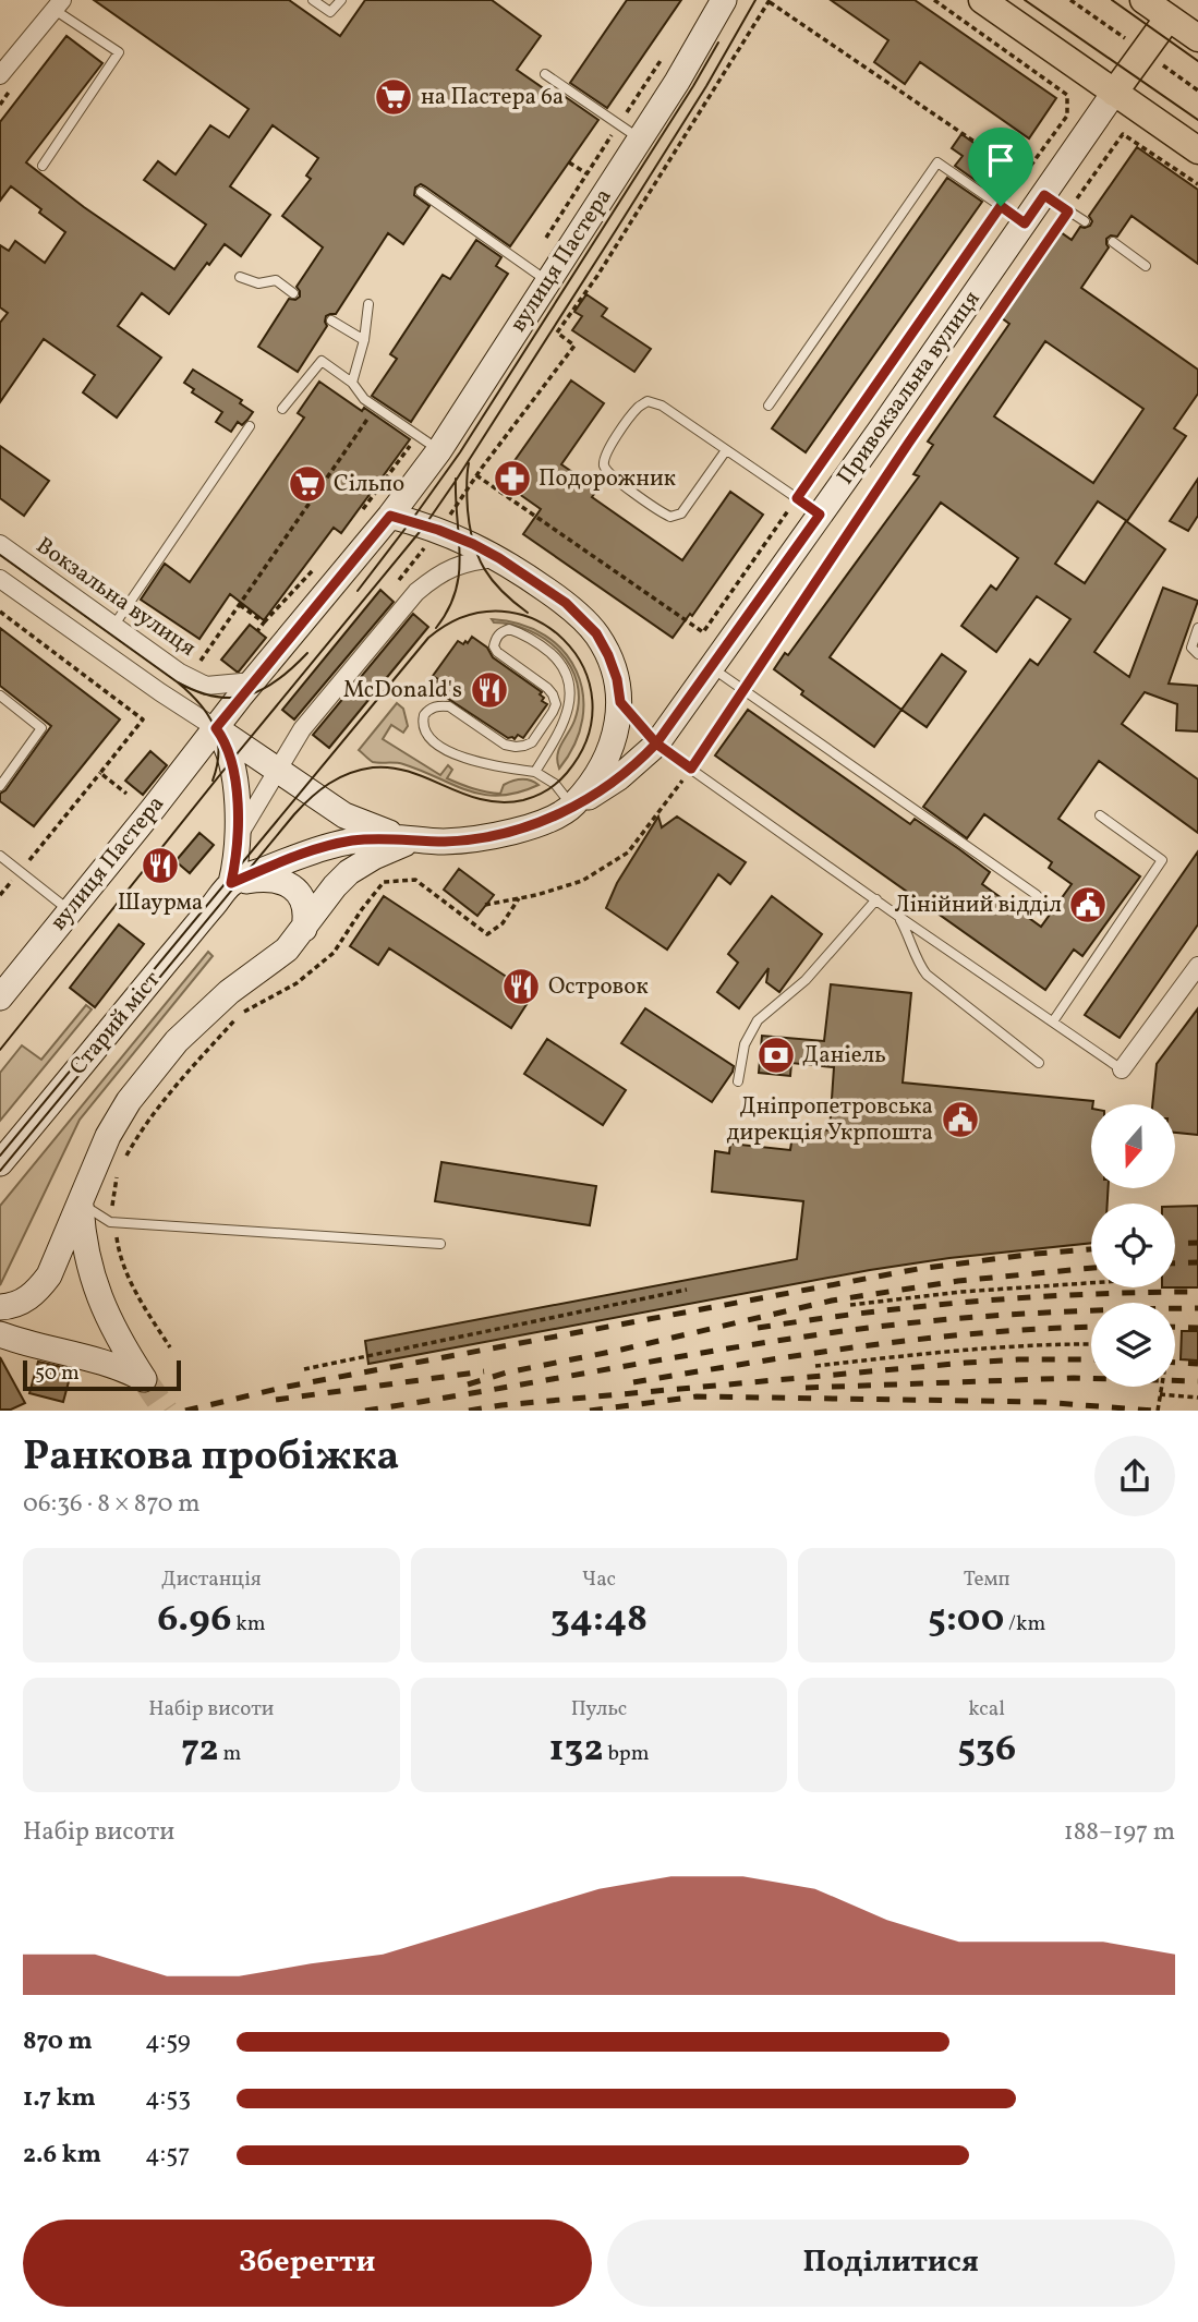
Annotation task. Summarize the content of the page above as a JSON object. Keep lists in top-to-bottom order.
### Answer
{
  "streets": {
    "main road": ["вулиця Пастера", "Привокзальна вулиця", "Старий міст"],
    "street": ["Вокзальна вулиця"]
  },
  "crossings": [
    ["вулиця Пастера", "Вокзальна вулиця"]
  ],
  "places": {
    "supermarket": ["на Пастера 6а", "Сільпо"],
    "pharmacy": ["Подорожник"],
    "restaurant": ["McDonald's", "Шаурма", "Островок"],
    "public building": ["Лінійний відділ", "Дніпропетровська дирекція Укрпошта"],
    "bank": ["Даніель"]
  },
  "scale_bar": "50 m",
  "north": "bottom",
  "page": {
    "scale": "50 m",
    "heading": ["Ранкова пробіжка", "06:36 · 8 × 870 m"],
    "stats": [
      ["Дистанція", "6.96 km"],
      ["Час", "34:48"],
      ["Темп", "5:00 /km"],
      ["Набір висоти", "72 m"],
      ["Пульс", "132 bpm"],
      ["kcal", "536"]
    ],
    "chart": ["Набір висоти", "188–197 m"],
    "list": [
      {
        "name": "870 m",
        "note": "4:59"
      },
      {
        "name": "1.7 km",
        "note": "4:53"
      },
      {
        "name": "2.6 km",
        "note": "4:57"
      }
    ],
    "buttons": ["Зберегти", "Поділитися"]
  }
}
